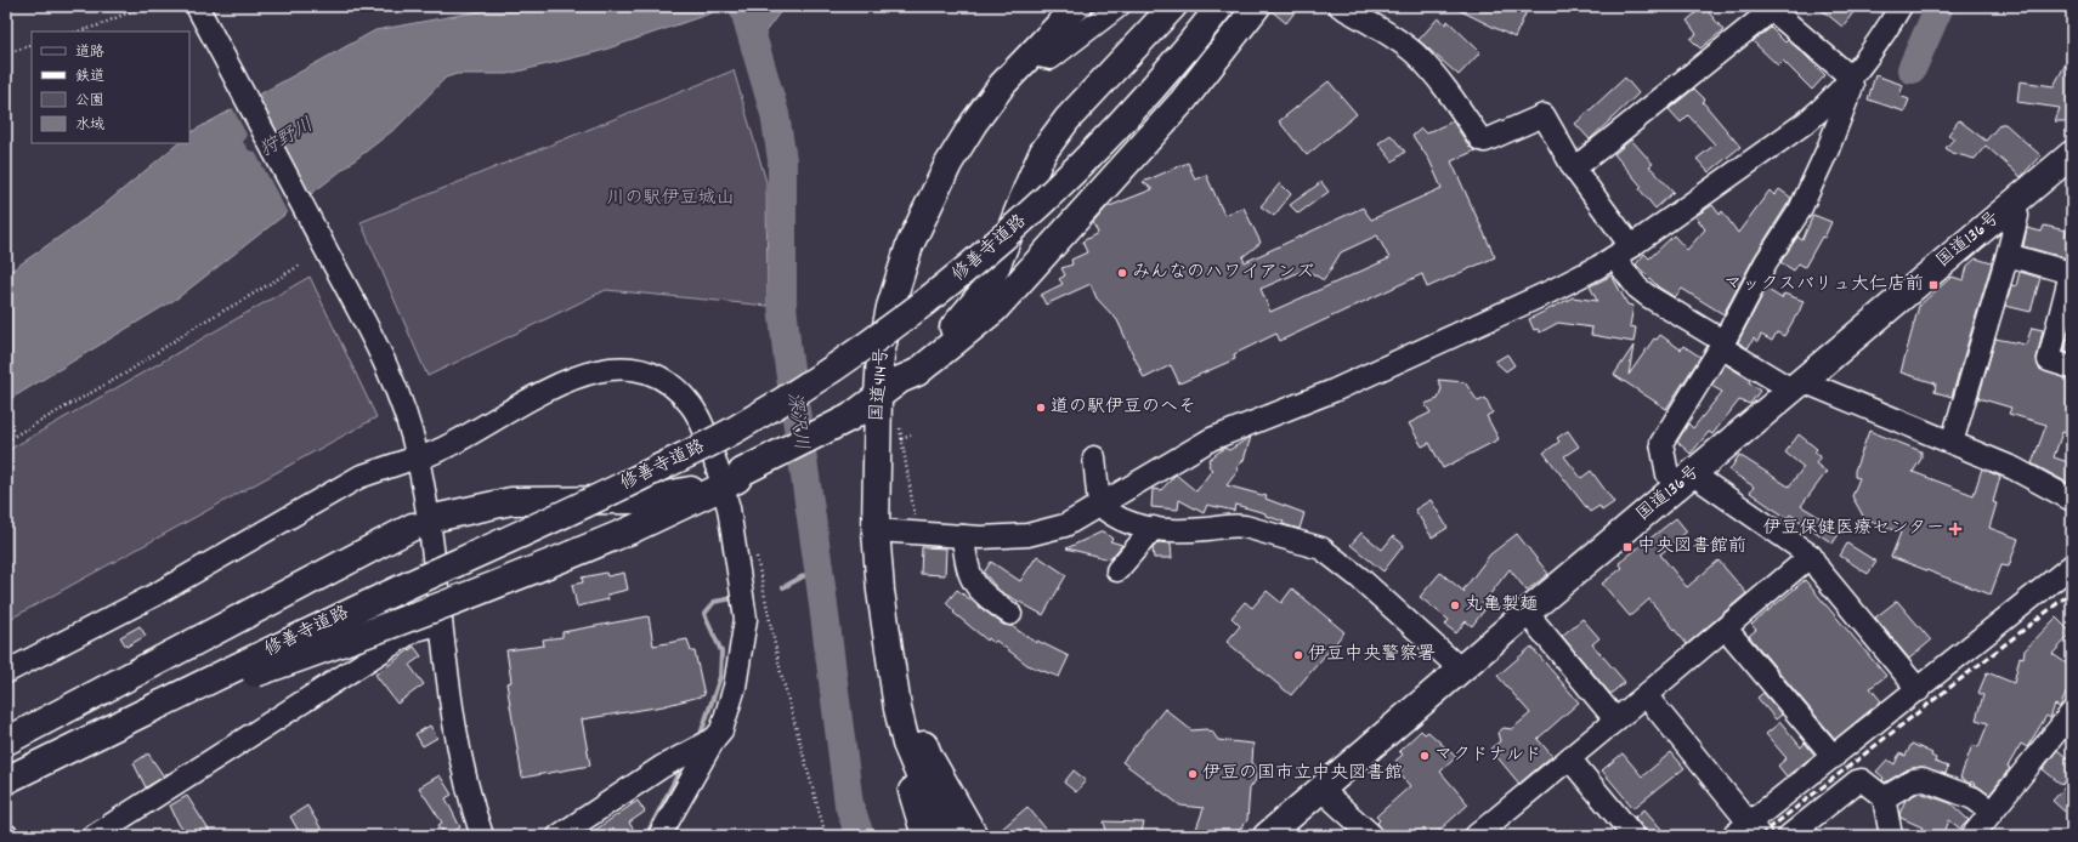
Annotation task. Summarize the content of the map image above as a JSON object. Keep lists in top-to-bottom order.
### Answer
{
  "streets": {
    "highway": ["国道136号", "修善寺道路", "国道414号"]
  },
  "water": ["狩野川", "深沢川"],
  "parks": ["川の駅伊豆城山"],
  "places": {
    "other": [
      "みんなのハワイアンズ",
      "道の駅伊豆のへそ",
      "丸亀製麺",
      "伊豆中央警察署",
      "マクドナルド",
      "伊豆の国市立中央図書館"
    ],
    "transit": ["マックスバリュ大仁店前", "中央図書館前"],
    "health": ["伊豆保健医療センター"]
  },
  "legend": [
    "道路",
    "鉄道",
    "公園",
    "水域"
  ]
}
